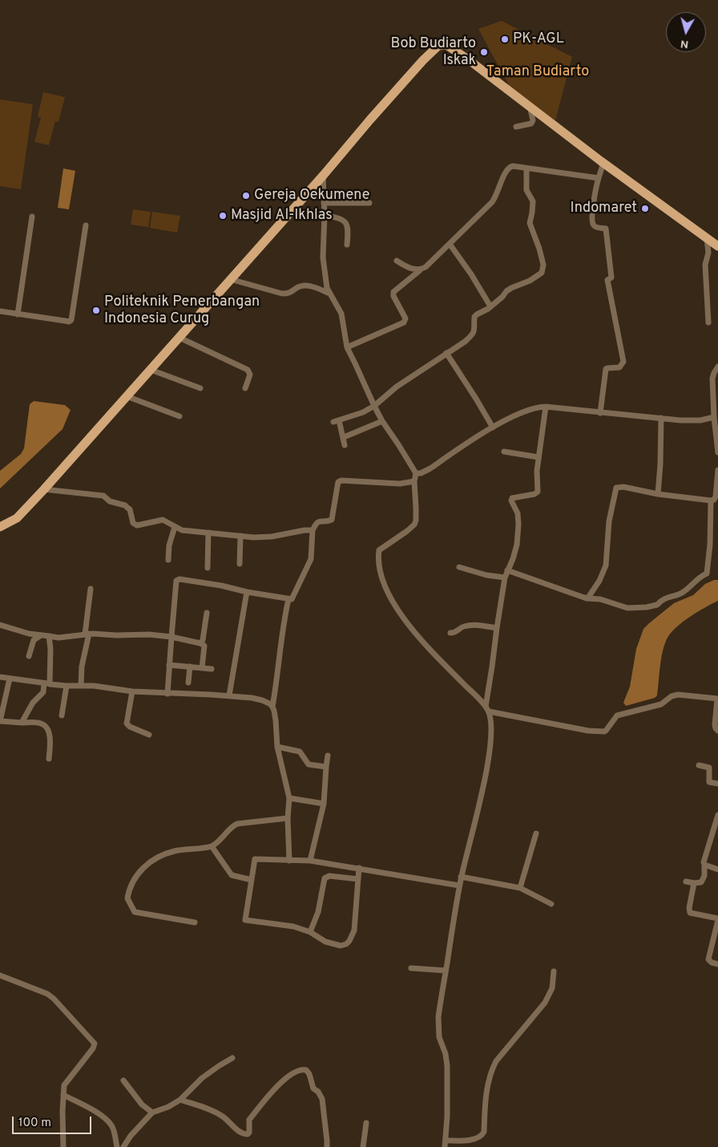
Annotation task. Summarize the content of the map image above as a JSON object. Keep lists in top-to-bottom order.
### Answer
{
  "parks": ["Taman Budiarto"],
  "places": [
    "PK-AGL",
    "Bob Budiarto Iskak",
    "Gereja Oekumene",
    "Indomaret",
    "Masjid Al-Ikhlas",
    "Politeknik Penerbangan Indonesia Curug"
  ],
  "scale_bar": "100 m",
  "north": "bottom"
}
